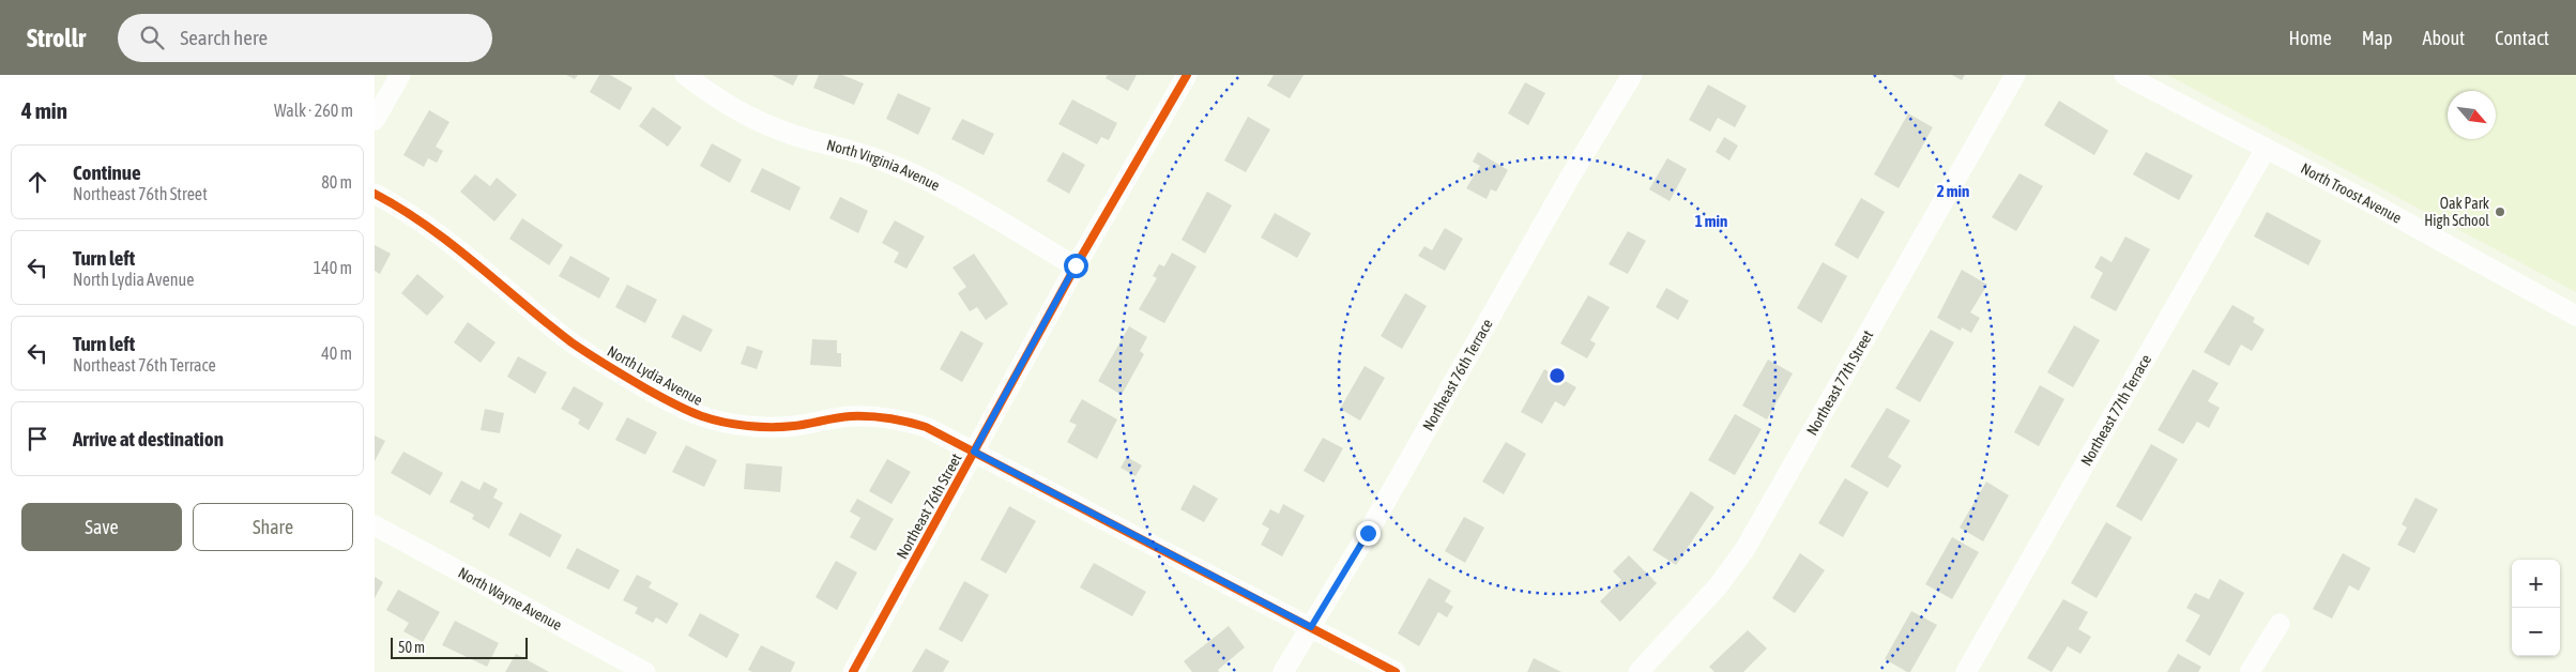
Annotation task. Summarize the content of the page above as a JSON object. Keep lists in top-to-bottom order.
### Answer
{
  "streets": {
    "street": [
      "North Virginia Avenue",
      "North Troost Avenue",
      "Northeast 76th Terrace",
      "North Lydia Avenue",
      "Northeast 77th Street",
      "Northeast 77th Terrace",
      "Northeast 76th Street",
      "North Wayne Avenue"
    ]
  },
  "crossings": [
    ["North Virginia Avenue", "Northeast 76th Street"],
    ["North Troost Avenue", "Northeast 77th Terrace"],
    ["Northeast 76th Terrace", "North Lydia Avenue"],
    ["North Lydia Avenue", "Northeast 76th Street"]
  ],
  "places": ["Oak Park High School"],
  "scale_bar": "50 m",
  "north": "bottom right",
  "page": {
    "header": "Strollr",
    "search": "Search here",
    "nav": [
      "Home",
      "Map",
      "About",
      "Contact"
    ],
    "heading": ["4 min", "Walk · 260 m"],
    "list": [
      ["Continue", "Northeast 76th Street", "80 m"],
      ["Turn left", "North Lydia Avenue", "140 m"],
      ["Turn left", "Northeast 76th Terrace", "40 m"],
      "Arrive at destination"
    ],
    "buttons": ["Save", "Share"],
    "map_buttons": ["+", "−"],
    "scale": "50 m"
  },
  "rings": ["2 min", "1 min"]
}
